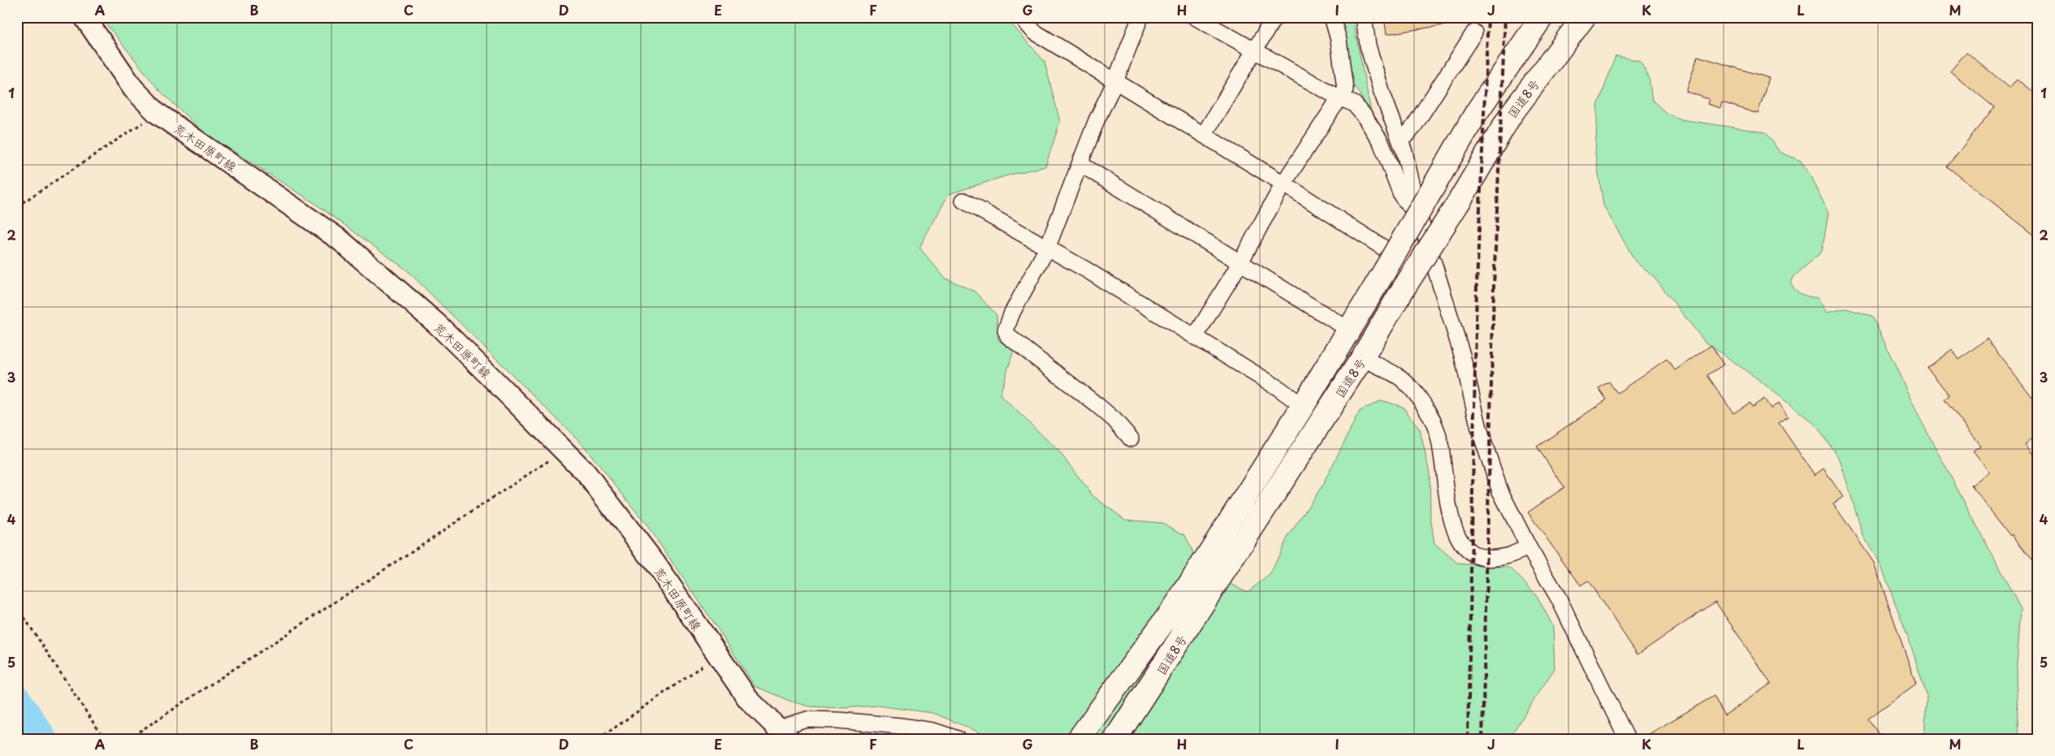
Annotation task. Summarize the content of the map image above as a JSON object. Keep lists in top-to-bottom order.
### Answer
{
  "streets": {
    "highway": ["国道8号"],
    "main road": ["荒木田原町線"]
  },
  "grid": {
    "columns": [
      "A",
      "B",
      "C",
      "D",
      "E",
      "F",
      "G",
      "H",
      "I",
      "J",
      "K",
      "L",
      "M"
    ],
    "rows": [
      "1",
      "2",
      "3",
      "4",
      "5"
    ]
  }
}
